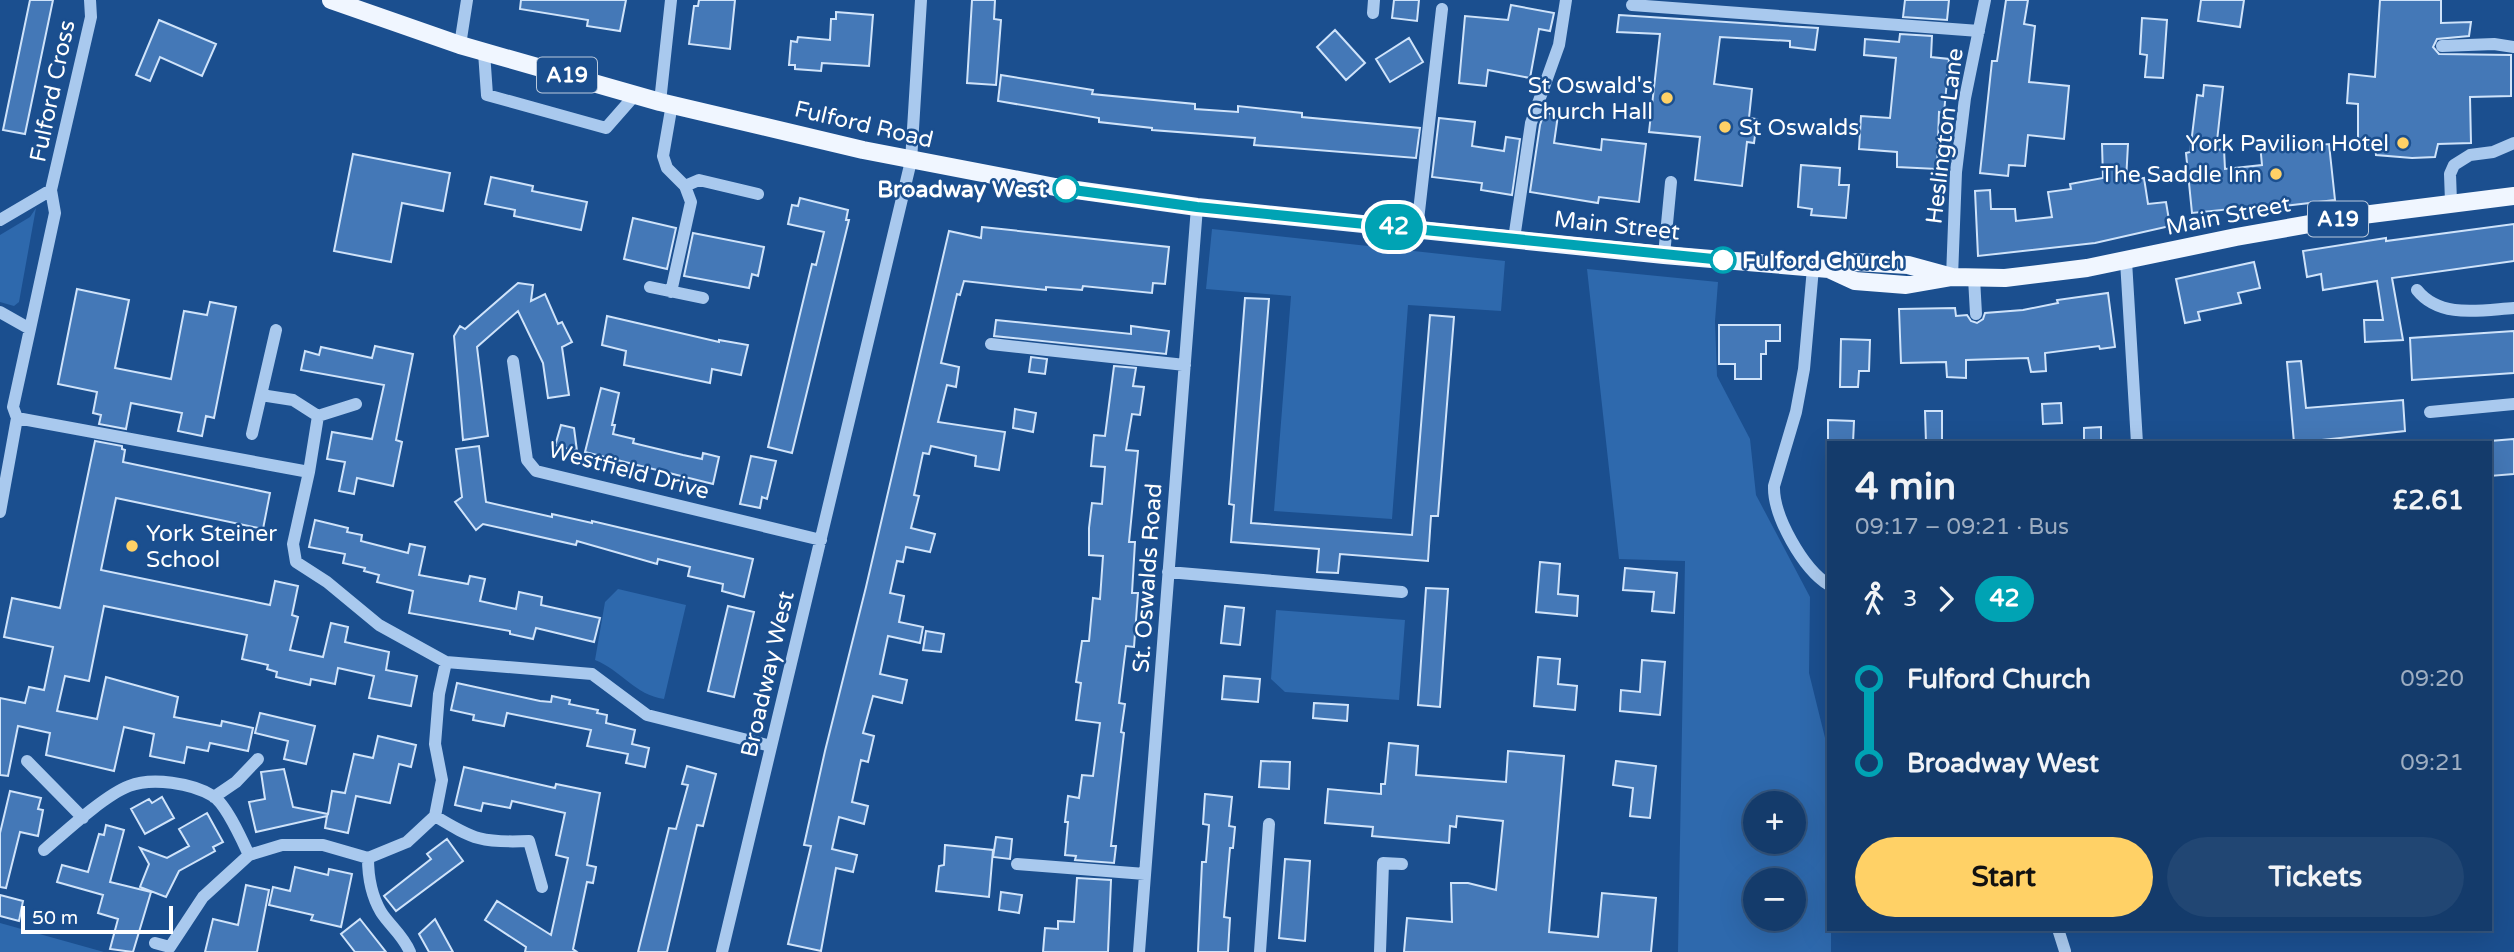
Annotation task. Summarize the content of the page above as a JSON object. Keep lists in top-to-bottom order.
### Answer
{
  "streets": {
    "main road": ["A19", "Fulford Road", "Main Street"],
    "street": [
      "Fulford Cross",
      "Heslington Lane",
      "Westfield Drive",
      "St. Oswalds Road",
      "Broadway West"
    ]
  },
  "crossings": [
    ["Fulford Road", "Main Street"],
    ["Fulford Road", "St. Oswalds Road"],
    ["Fulford Road", "Broadway West"],
    ["Heslington Lane", "Main Street"],
    ["Westfield Drive", "Broadway West"]
  ],
  "places": [
    "St Oswald's Church Hall",
    "St Oswalds",
    "York Pavilion Hotel",
    "The Saddle Inn",
    "Broadway West",
    "Fulford Church",
    "York Steiner School"
  ],
  "lines": ["bus line 42"],
  "scale_bar": "50 m",
  "page": {
    "on_map": "42",
    "heading": ["4 min", "09:17 – 09:21 · Bus", "£2.61"],
    "legs": ["3", "42"],
    "list": [
      {
        "name": "Fulford Church",
        "value": "09:20"
      },
      {
        "name": "Broadway West",
        "value": "09:21"
      }
    ],
    "map_buttons": ["+", "−"],
    "buttons": ["Start", "Tickets"],
    "scale": "50 m"
  }
}
